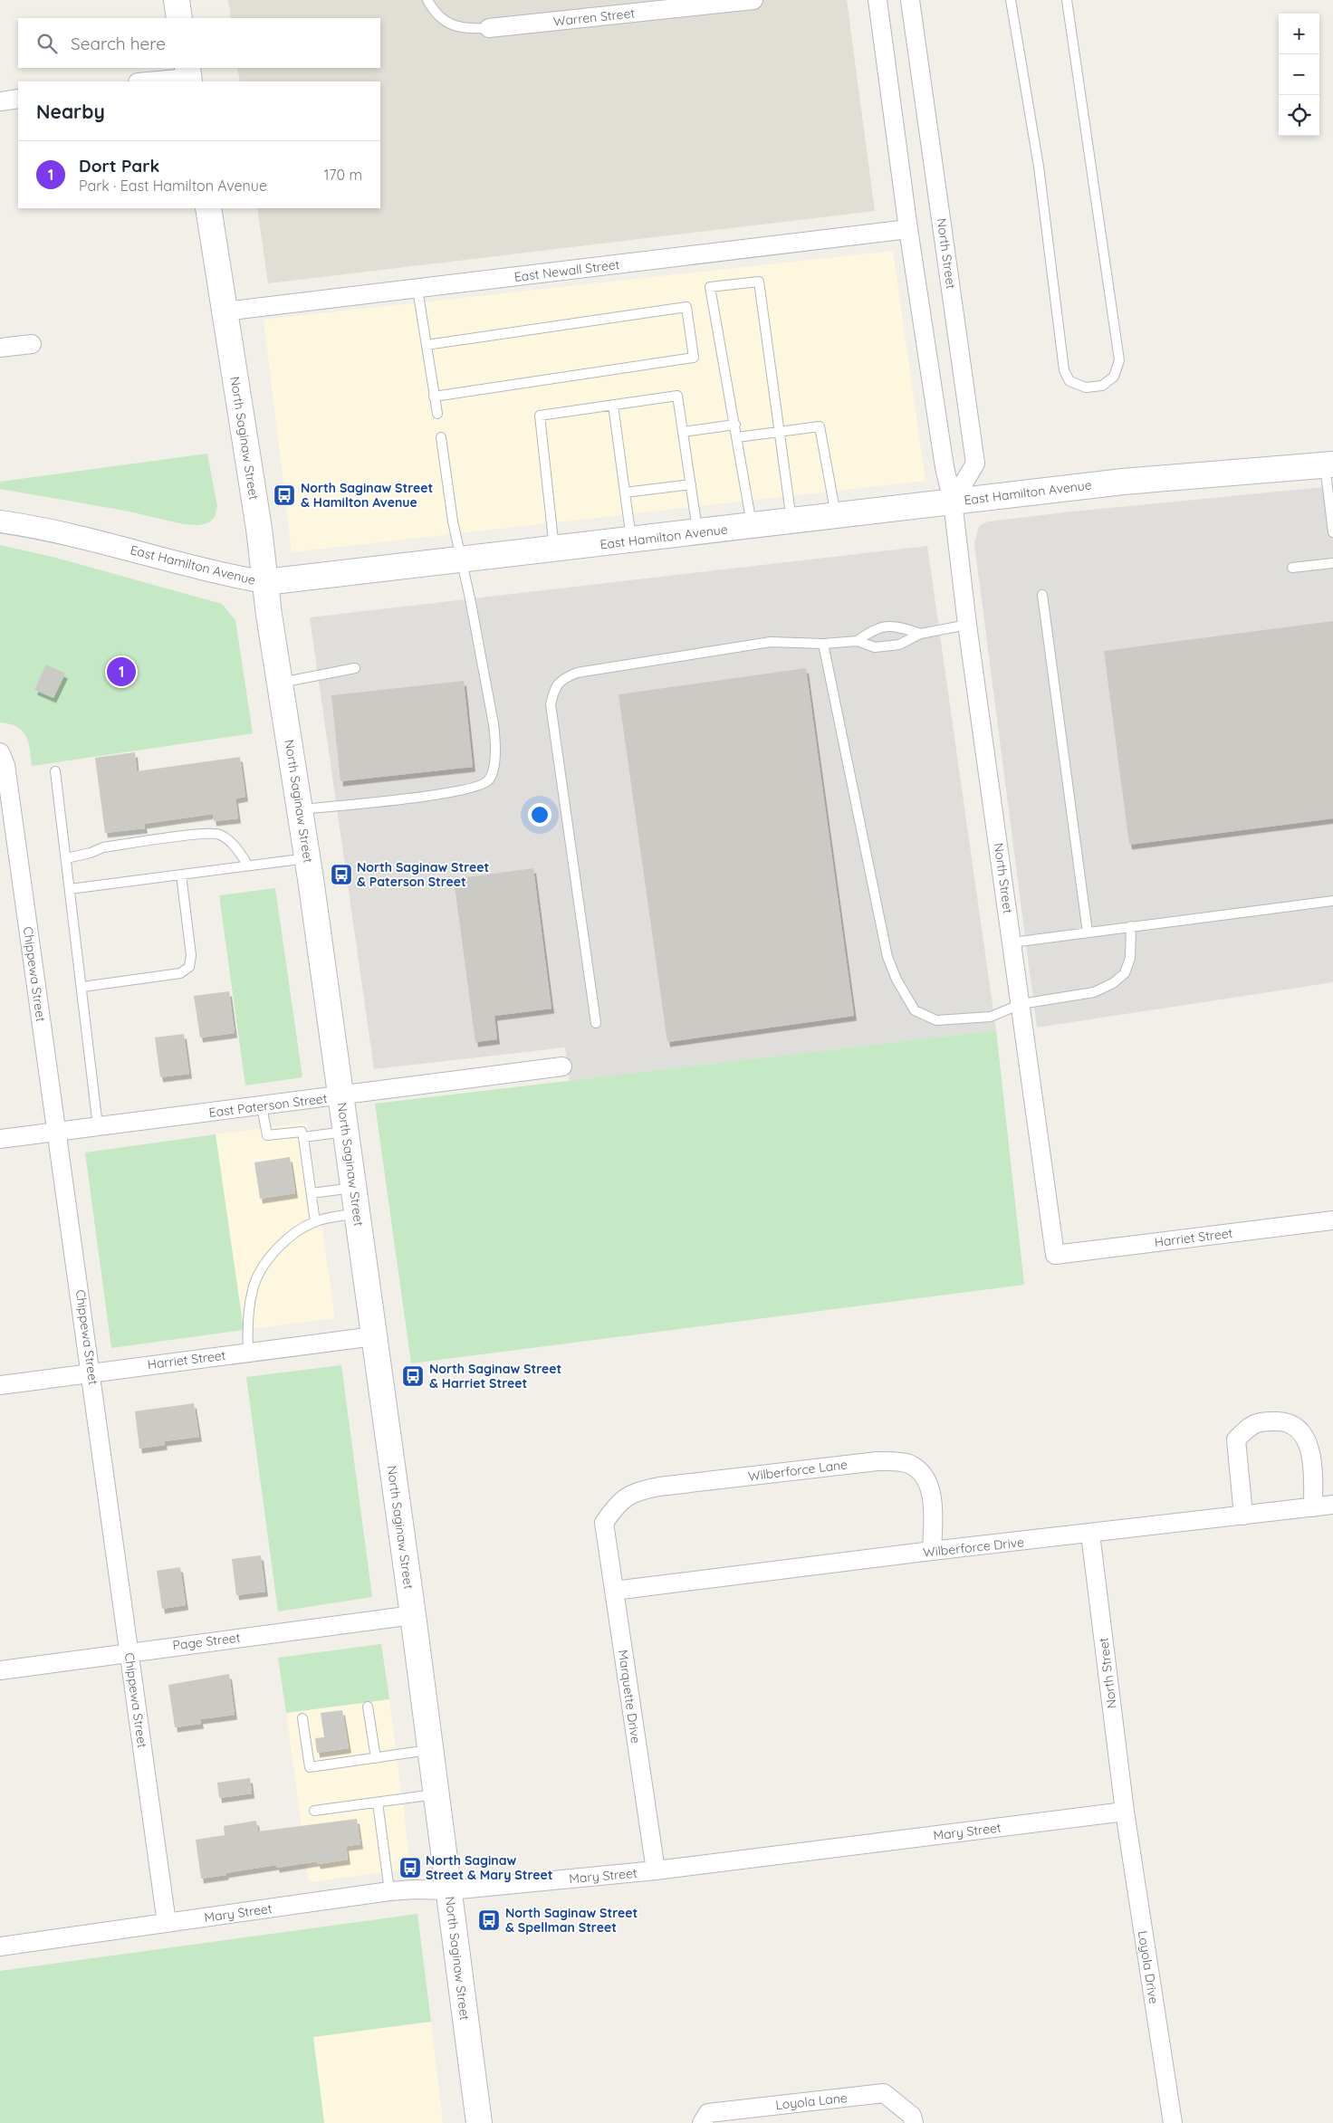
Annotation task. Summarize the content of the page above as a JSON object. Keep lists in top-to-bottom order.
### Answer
{
  "streets": {
    "main road": ["North Saginaw Street", "East Hamilton Avenue"],
    "street": [
      "Warren Street",
      "North Street",
      "East Newall Street",
      "Chippewa Street",
      "East Paterson Street",
      "Harriet Street",
      "Wilberforce Lane",
      "Wilberforce Drive",
      "Page Street",
      "Marquette Drive",
      "Mary Street",
      "Loyola Drive",
      "Loyola Lane"
    ]
  },
  "crossings": [
    ["North Street", "East Newall Street"],
    ["North Street", "East Hamilton Avenue"],
    ["North Street", "Harriet Street"],
    ["North Street", "Wilberforce Drive"],
    ["North Street", "Mary Street"],
    ["North Street", "Loyola Drive"],
    ["East Newall Street", "North Saginaw Street"],
    ["North Saginaw Street", "East Hamilton Avenue"],
    ["North Saginaw Street", "East Paterson Street"],
    ["North Saginaw Street", "Harriet Street"],
    ["North Saginaw Street", "Page Street"],
    ["North Saginaw Street", "Mary Street"],
    ["Chippewa Street", "East Paterson Street"],
    ["Chippewa Street", "Harriet Street"],
    ["Chippewa Street", "Page Street"],
    ["Chippewa Street", "Mary Street"],
    ["Wilberforce Lane", "Wilberforce Drive"],
    ["Wilberforce Lane", "Marquette Drive"],
    ["Wilberforce Drive", "Marquette Drive"],
    ["Marquette Drive", "Mary Street"],
    ["Mary Street", "Loyola Drive"]
  ],
  "places": {
    "bus stop": [
      "North Saginaw Street & Hamilton Avenue",
      "North Saginaw Street & Paterson Street",
      "North Saginaw Street & Harriet Street",
      "North Saginaw Street & Mary Street",
      "North Saginaw Street & Spellman Street"
    ]
  },
  "page": {
    "map_buttons": ["+", "−"],
    "search": "Search here",
    "heading": "Nearby",
    "list": [
      {
        "mark": "1",
        "name": "Dort Park",
        "note": "Park · East Hamilton Avenue",
        "value": "170 m"
      }
    ],
    "pins": "1"
  }
}
